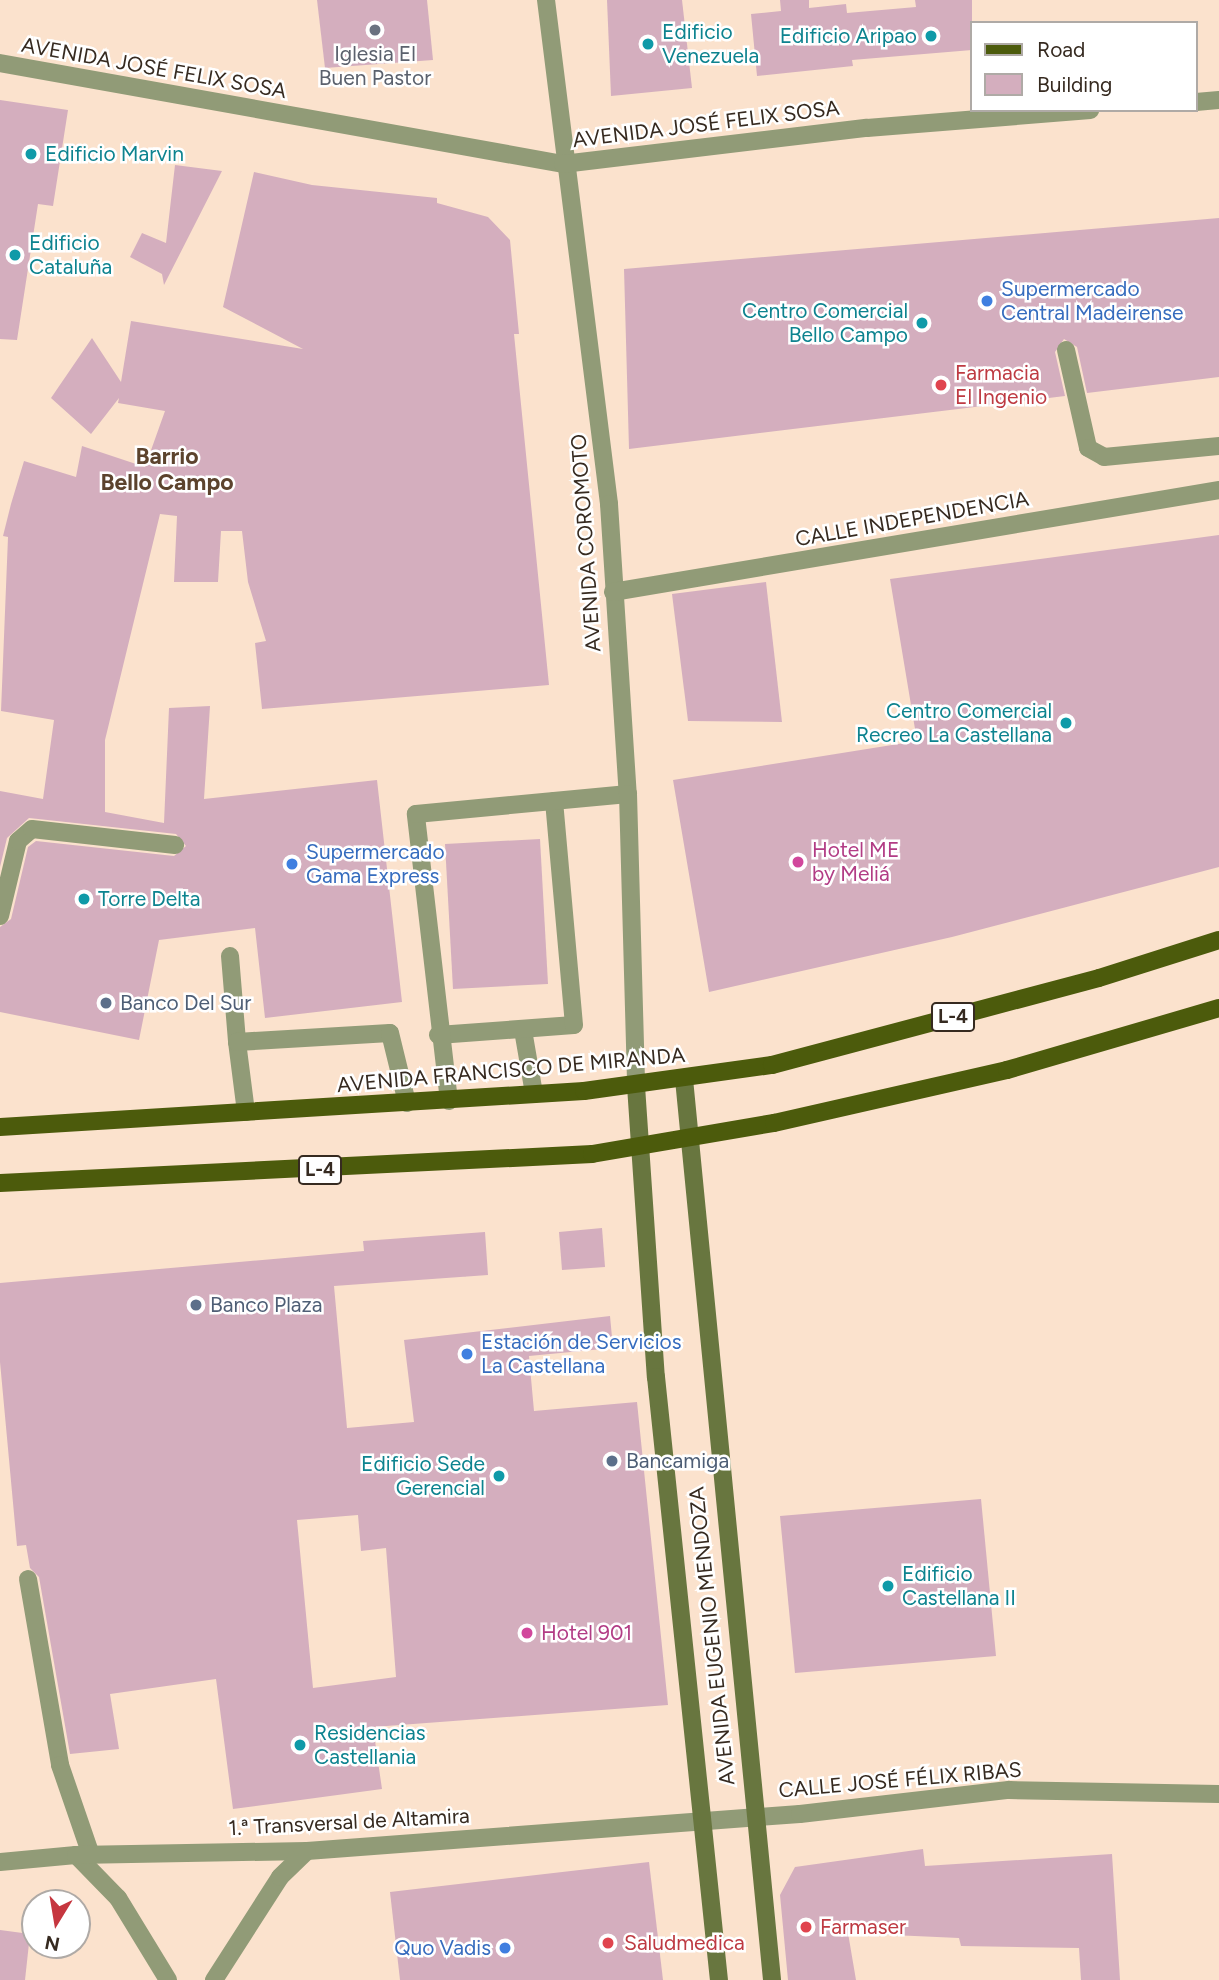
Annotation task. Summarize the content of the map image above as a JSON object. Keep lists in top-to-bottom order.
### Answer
{
  "streets": {
    "main road": ["L-4", "AVENIDA FRANCISCO DE MIRANDA"],
    "street": [
      "AVENIDA JOSÉ FELIX SOSA",
      "CALLE INDEPENDENCIA",
      "AVENIDA COROMOTO",
      "AVENIDA EUGENIO MENDOZA",
      "CALLE JOSÉ FÉLIX RIBAS",
      "1.ª Transversal de Altamira"
    ]
  },
  "crossings": [
    ["AVENIDA JOSÉ FELIX SOSA", "AVENIDA COROMOTO"],
    ["CALLE INDEPENDENCIA", "AVENIDA COROMOTO"],
    ["AVENIDA COROMOTO", "AVENIDA FRANCISCO DE MIRANDA"],
    ["AVENIDA COROMOTO", "AVENIDA EUGENIO MENDOZA"],
    ["L-4", "AVENIDA EUGENIO MENDOZA"],
    ["AVENIDA FRANCISCO DE MIRANDA", "AVENIDA EUGENIO MENDOZA"],
    ["AVENIDA EUGENIO MENDOZA", "CALLE JOSÉ FÉLIX RIBAS"],
    ["AVENIDA EUGENIO MENDOZA", "1.ª Transversal de Altamira"],
    ["CALLE JOSÉ FÉLIX RIBAS", "1.ª Transversal de Altamira"]
  ],
  "districts": ["Barrio Bello Campo"],
  "places": [
    "Iglesia El Buen Pastor",
    "Edificio Aripao",
    "Edificio Venezuela",
    "Edificio Marvin",
    "Edificio Cataluña",
    "Supermercado Central Madeirense",
    "Centro Comercial Bello Campo",
    "Farmacia El Ingenio",
    "Centro Comercial Recreo La Castellana",
    "Hotel ME by Meliá",
    "Supermercado Gama Express",
    "Torre Delta",
    "Banco Del Sur",
    "Banco Plaza",
    "Estación de Servicios La Castellana",
    "Bancamiga",
    "Edificio Sede Gerencial",
    "Edificio Castellana II",
    "Hotel 901",
    "Residencias Castellania",
    "Farmaser",
    "Saludmedica",
    "Quo Vadis"
  ],
  "legend": ["Road", "Building"],
  "north": "bottom"
}
